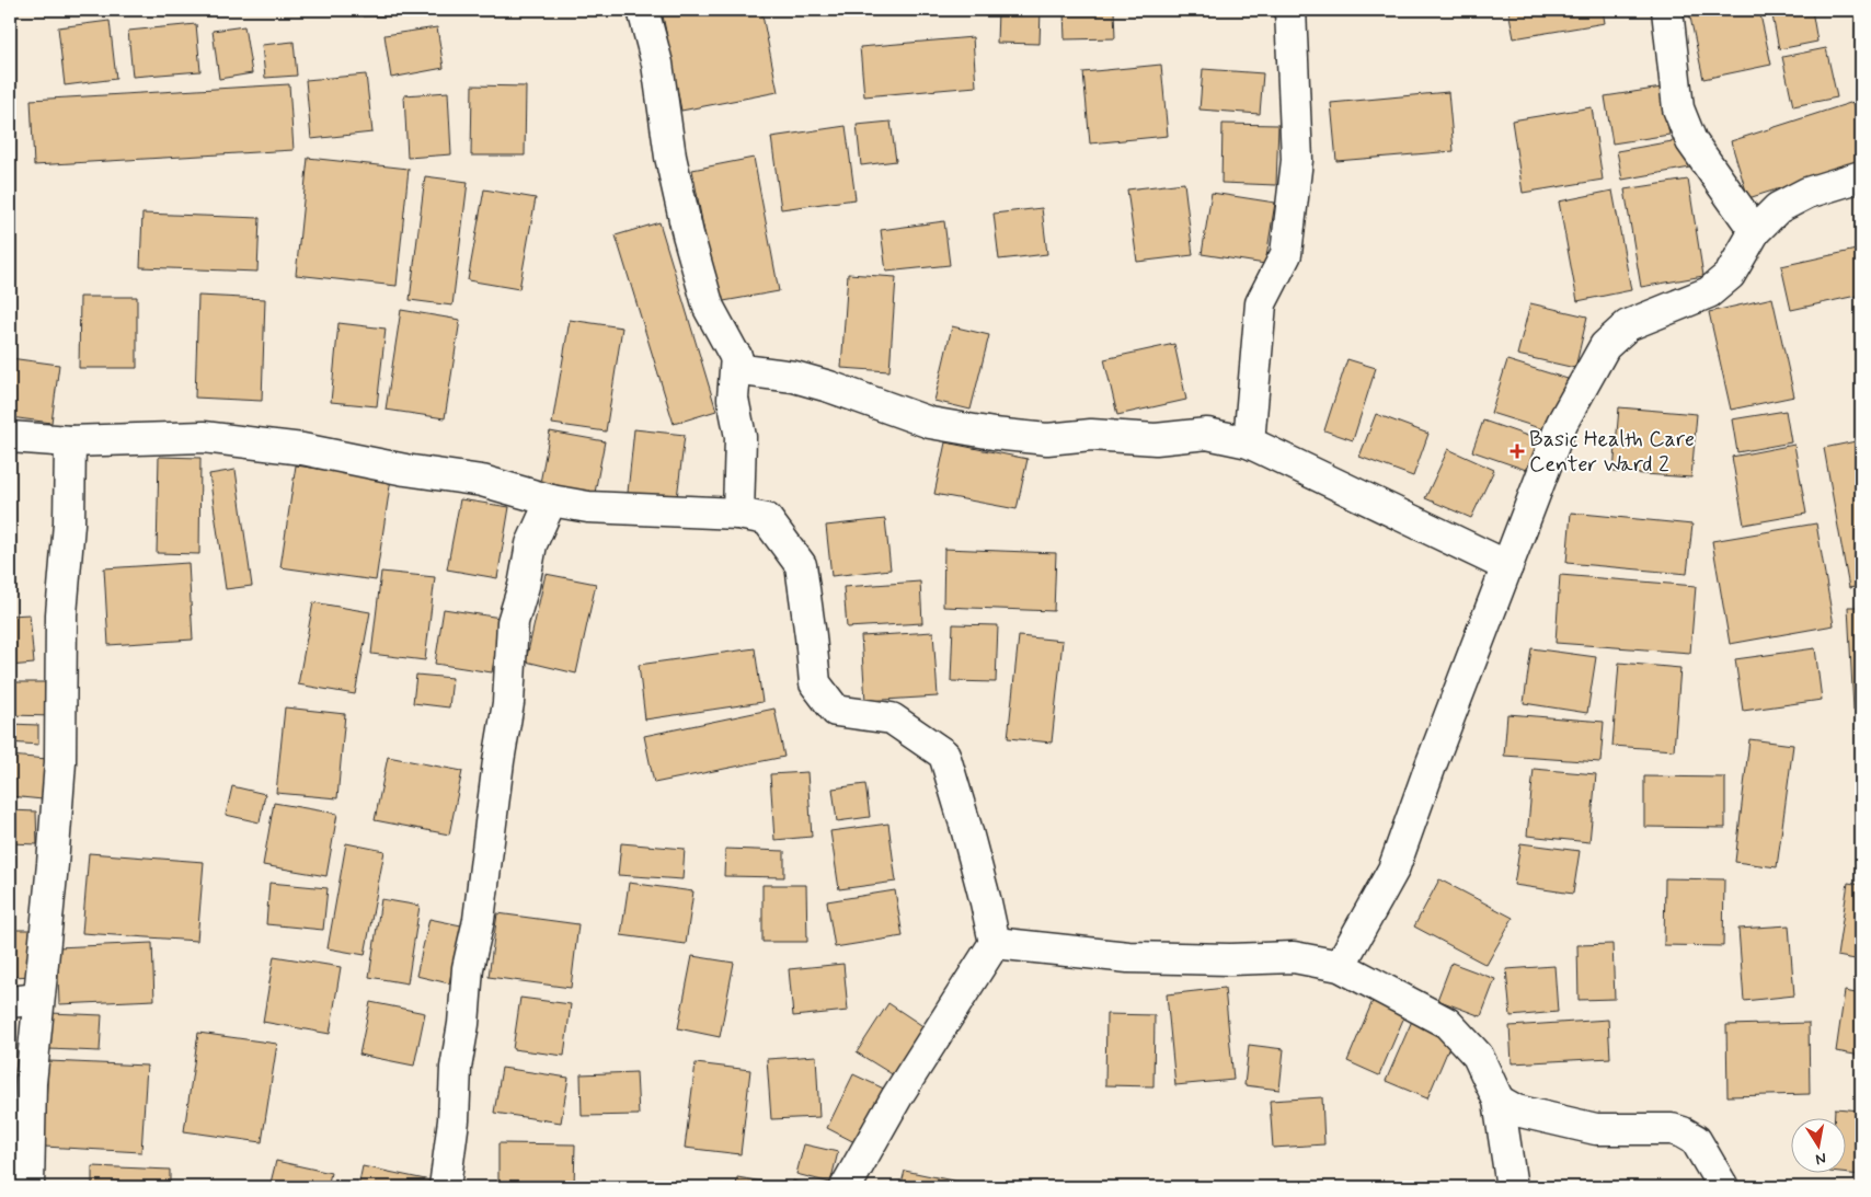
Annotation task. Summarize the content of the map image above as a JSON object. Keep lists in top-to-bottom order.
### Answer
{
  "places": {
    "health": ["Basic Health Care Center Ward 2"]
  },
  "north": "bottom"
}
